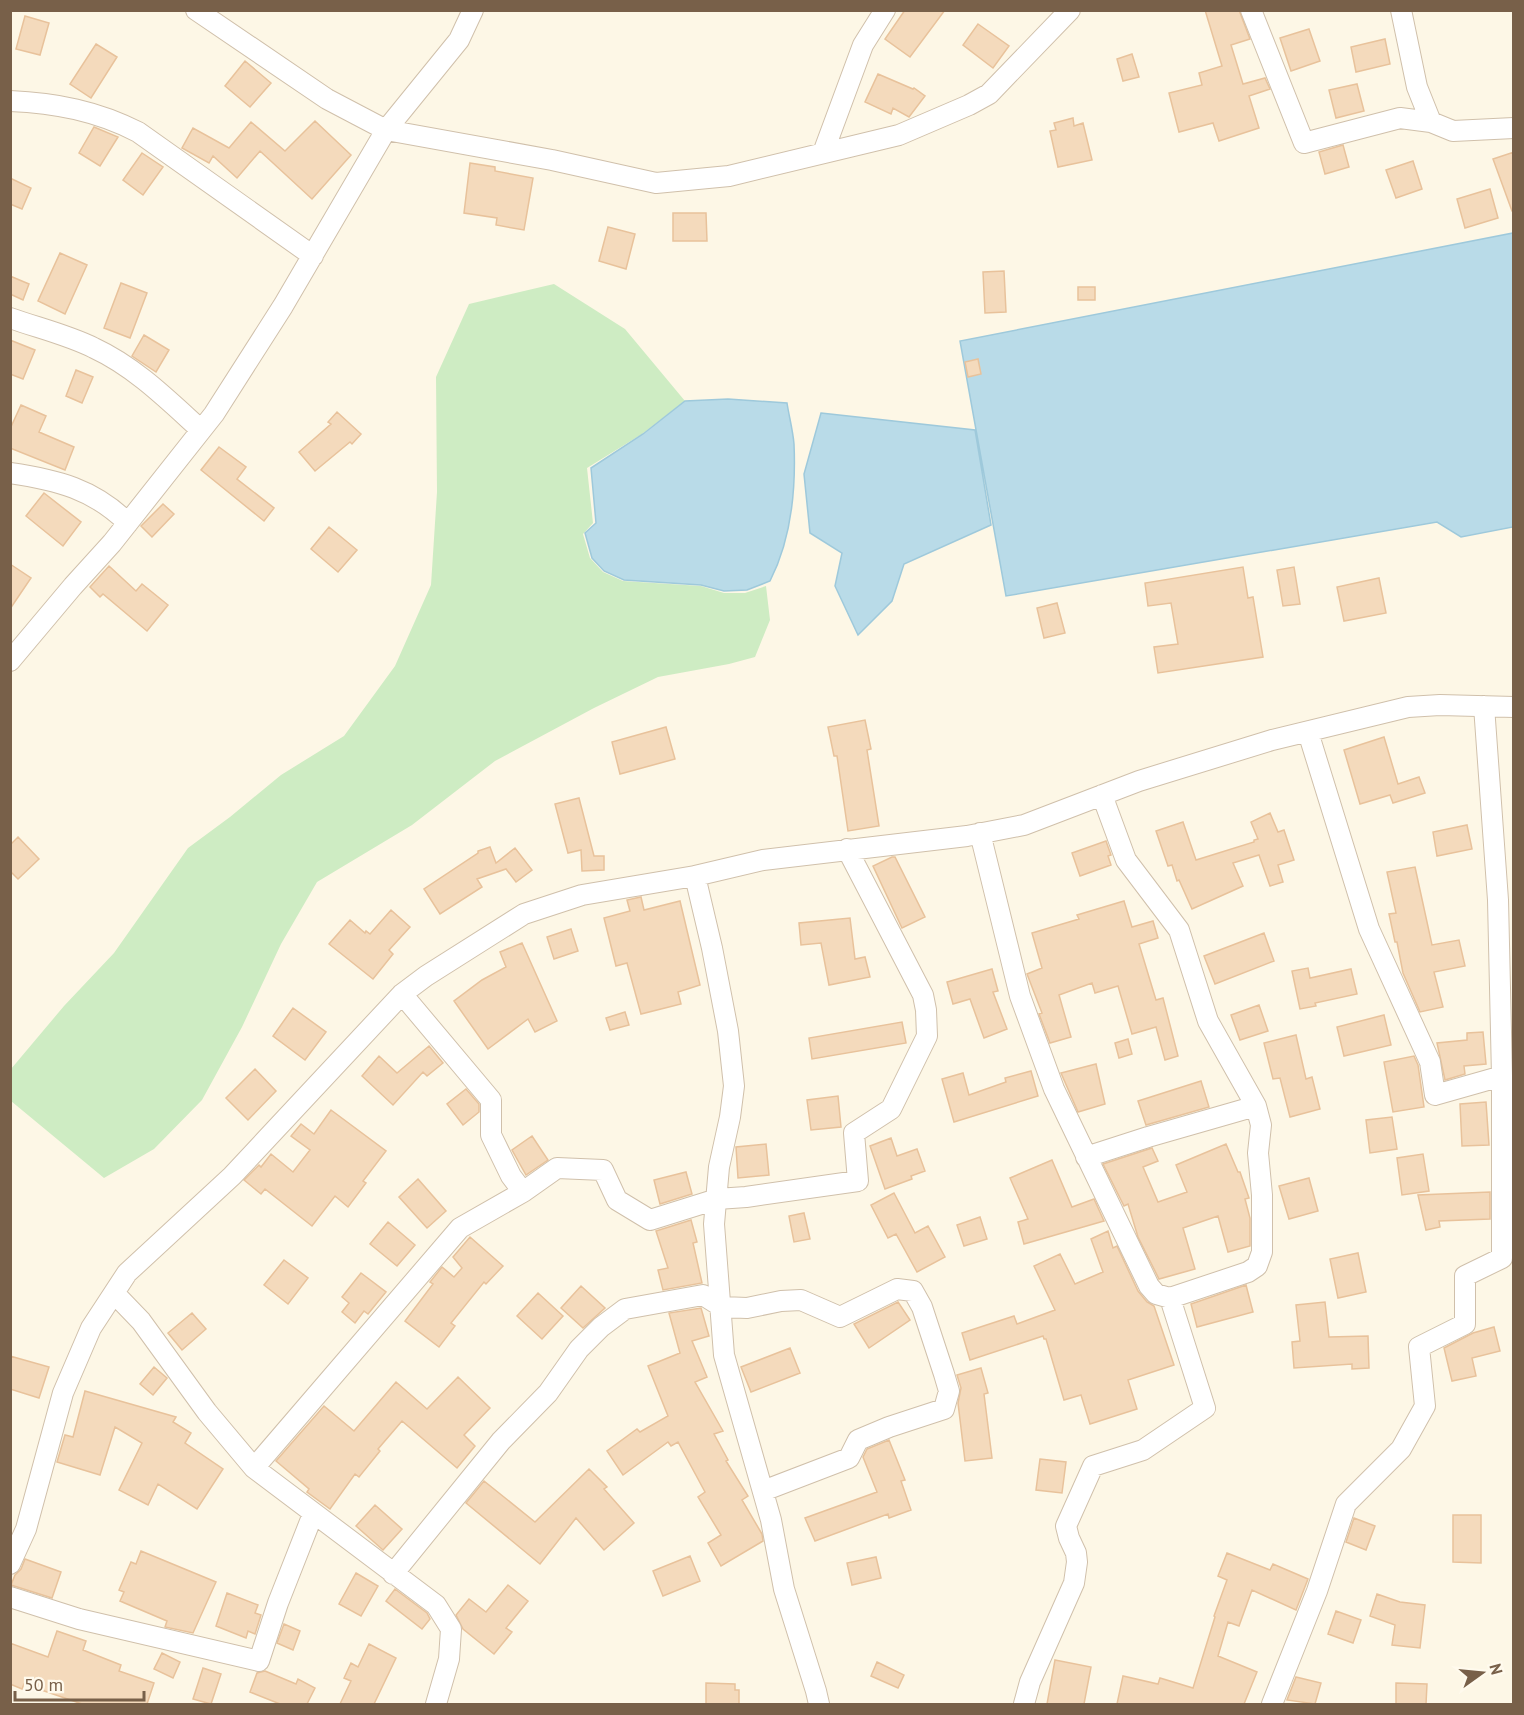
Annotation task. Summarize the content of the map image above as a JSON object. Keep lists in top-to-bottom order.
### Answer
{
  "scale_bar": "50 m",
  "north": "right"
}
